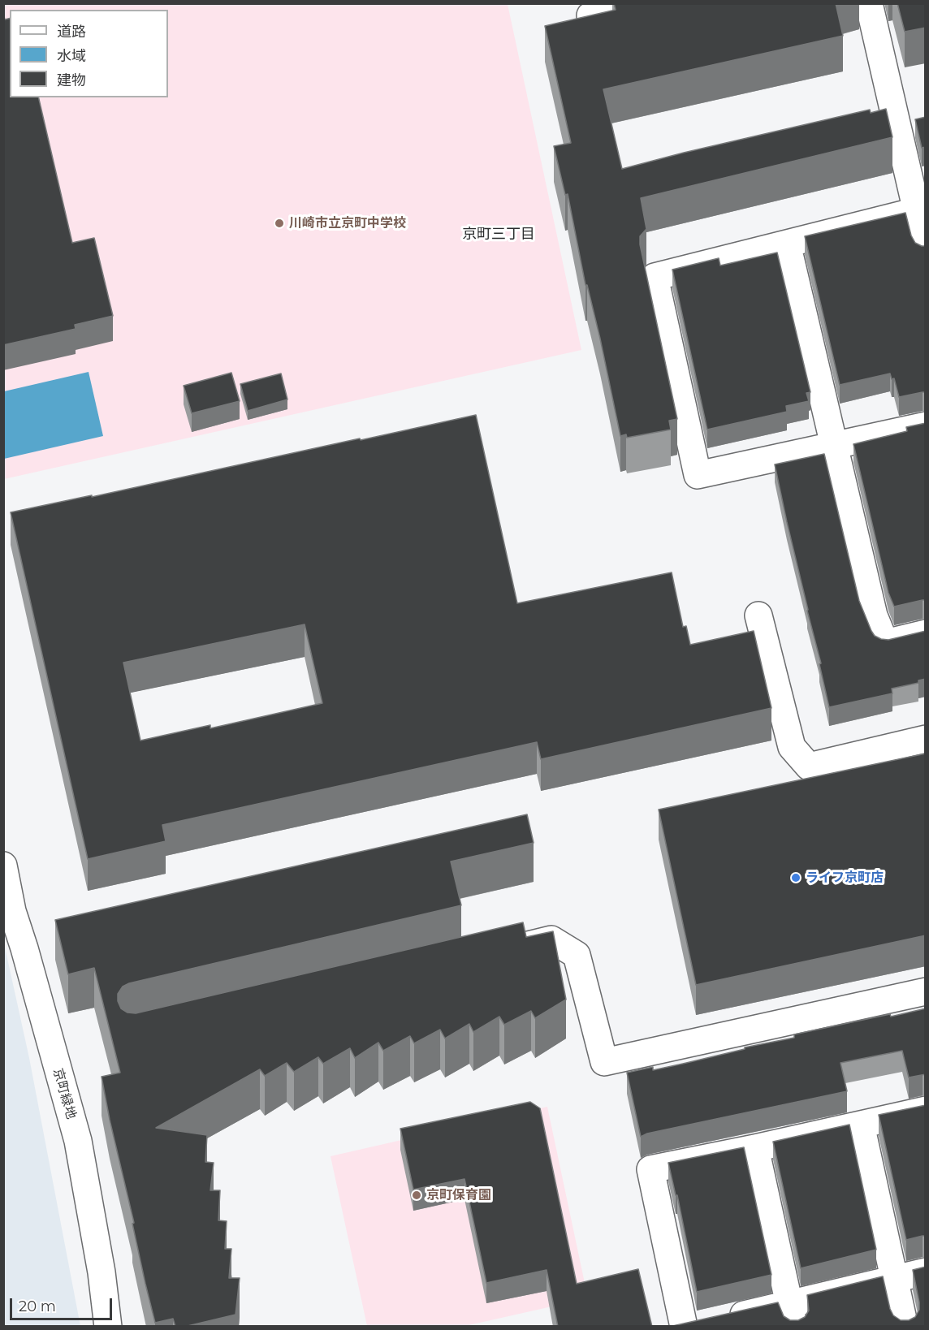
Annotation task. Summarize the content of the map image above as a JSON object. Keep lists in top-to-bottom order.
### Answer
{
  "streets": {
    "street": ["京町緑地"]
  },
  "districts": ["京町三丁目"],
  "places": ["川崎市立京町中学校", "ライフ京町店", "京町保育園"],
  "legend": ["道路", "水域", "建物"],
  "scale_bar": "20 m"
}
